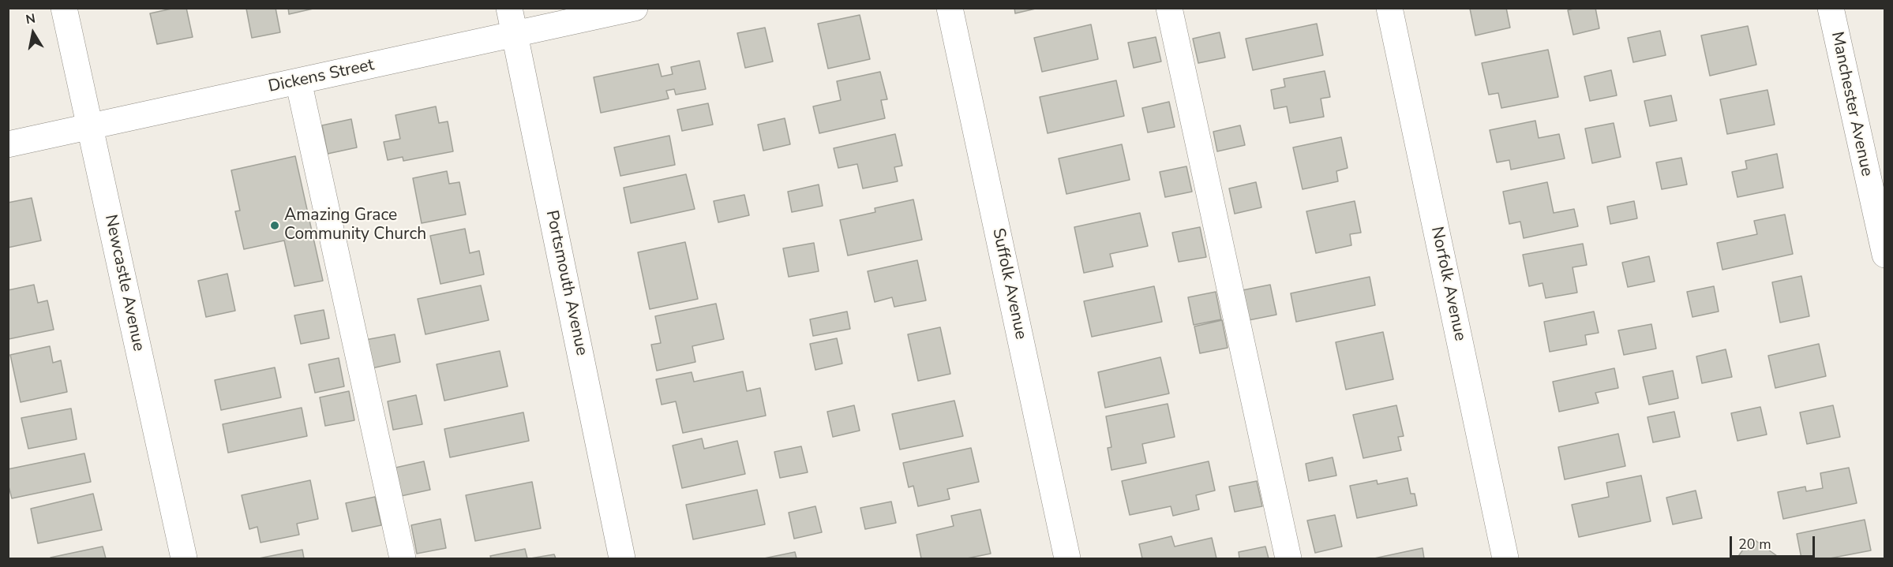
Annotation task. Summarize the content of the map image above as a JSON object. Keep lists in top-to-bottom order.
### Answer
{
  "streets": {
    "street": [
      "Dickens Street",
      "Manchester Avenue",
      "Newcastle Avenue",
      "Portsmouth Avenue",
      "Suffolk Avenue",
      "Norfolk Avenue"
    ]
  },
  "crossings": [
    ["Dickens Street", "Newcastle Avenue"],
    ["Dickens Street", "Portsmouth Avenue"]
  ],
  "places": ["Amazing Grace Community Church"],
  "scale_bar": "20 m",
  "north": "top"
}
